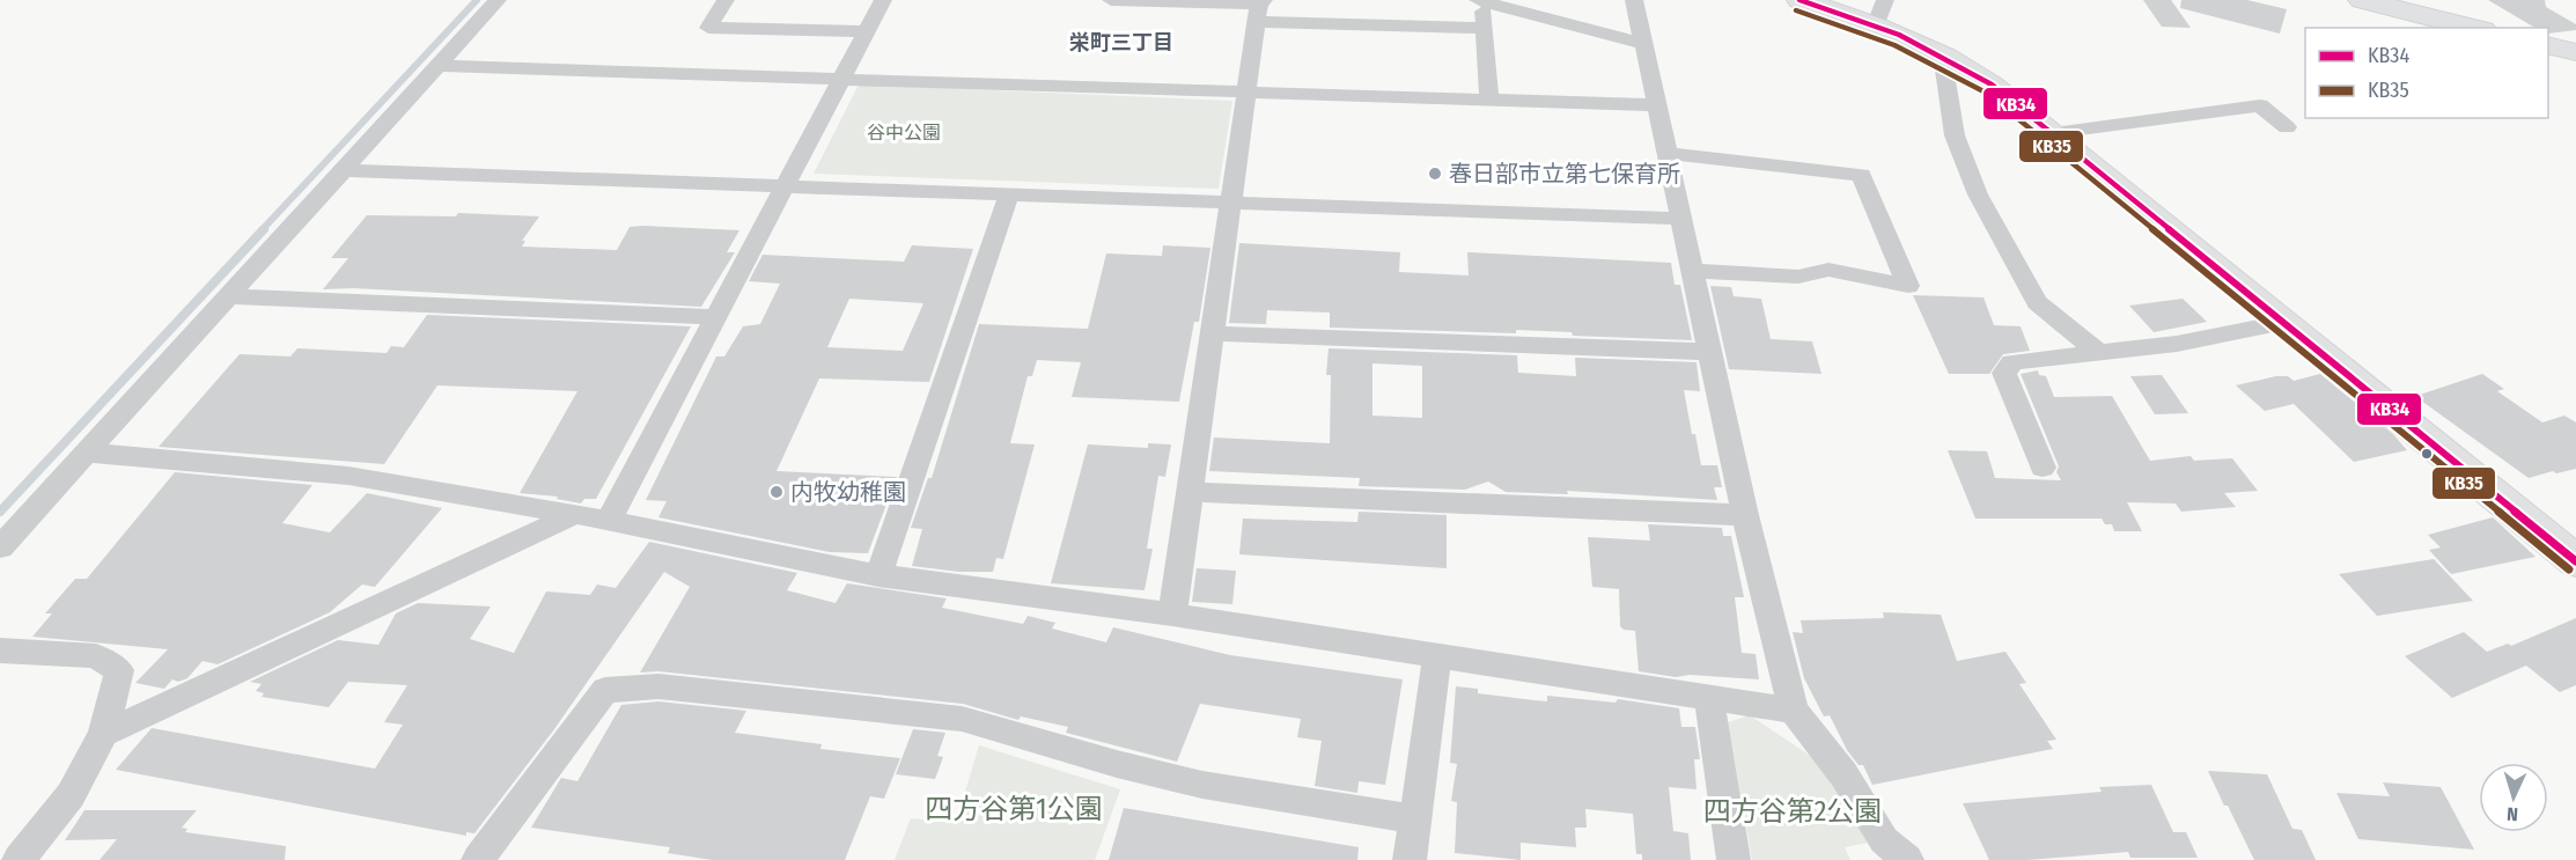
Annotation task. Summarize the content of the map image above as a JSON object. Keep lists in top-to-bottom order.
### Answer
{
  "districts": ["栄町三丁目"],
  "parks": ["谷中公園", "四方谷第1公園", "四方谷第2公園"],
  "places": ["春日部市立第七保育所", "内牧幼稚園"],
  "lines": ["transit line KB34", "transit line KB35"],
  "legend": ["KB34", "KB35"],
  "north": "bottom"
}
